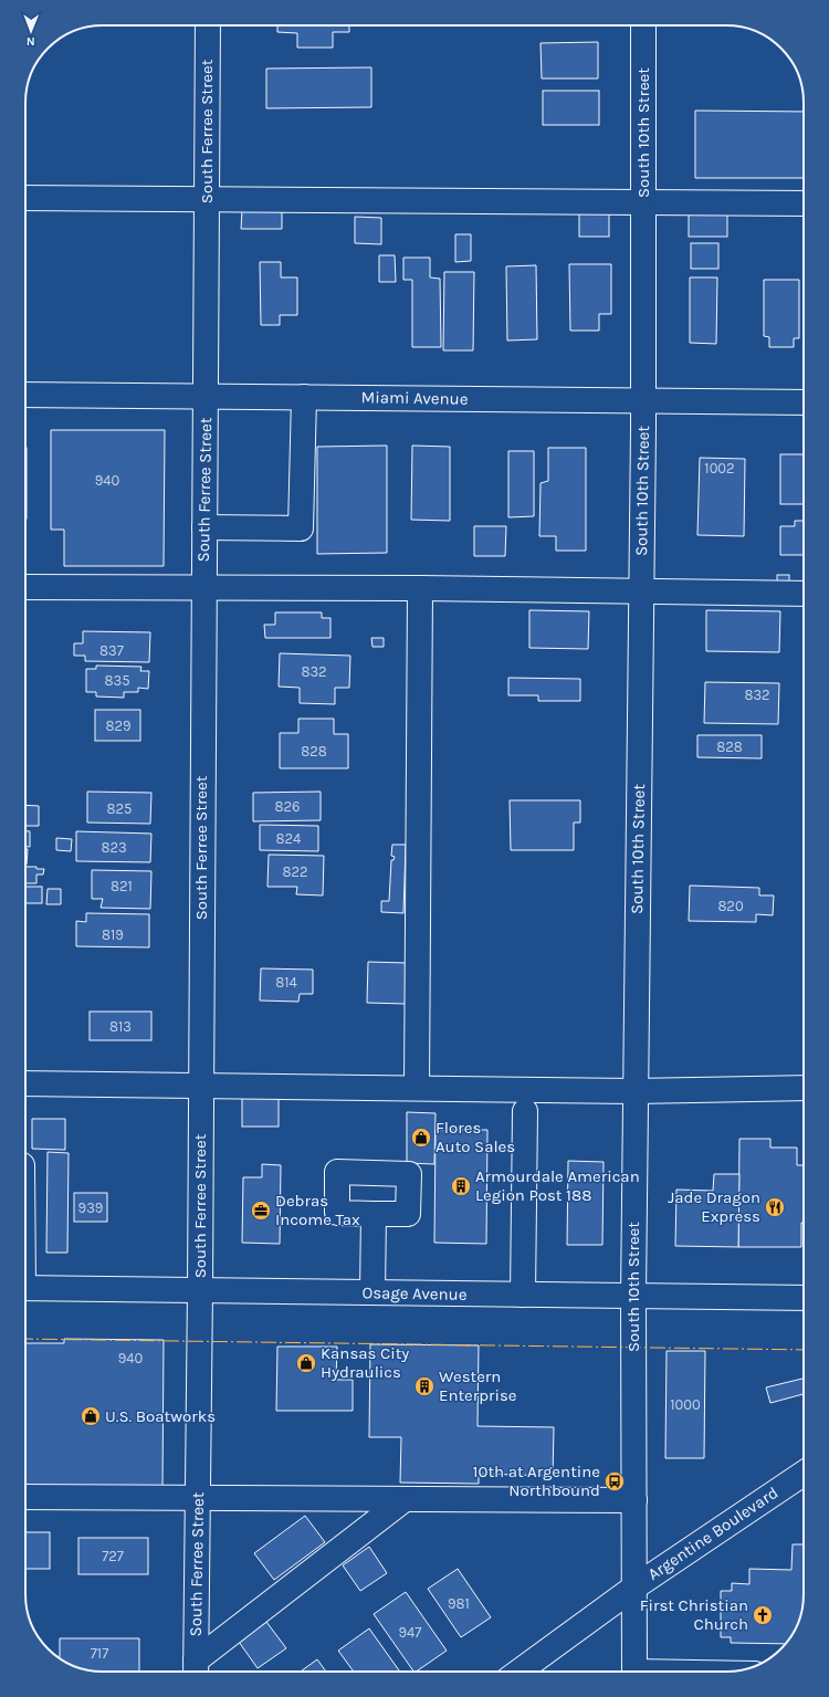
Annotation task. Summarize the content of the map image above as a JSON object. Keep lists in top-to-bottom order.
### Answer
{
  "streets": {
    "street": [
      "South Ferree Street",
      "South 10th Street",
      "Miami Avenue",
      "Osage Avenue",
      "Argentine Boulevard"
    ]
  },
  "crossings": [
    ["South Ferree Street", "Miami Avenue"],
    ["South Ferree Street", "Osage Avenue"],
    ["South 10th Street", "Miami Avenue"],
    ["South 10th Street", "Osage Avenue"],
    ["South 10th Street", "Argentine Boulevard"]
  ],
  "places": {
    "shop": ["Flores Auto Sales", "Kansas City Hydraulics", "U.S. Boatworks"],
    "building": ["Armourdale American Legion Post 188", "Western Enterprise"],
    "restaurant": ["Jade Dragon Express"],
    "office": ["Debras Income Tax"],
    "bus stop": ["10th at Argentine Northbound"],
    "church": ["First Christian Church"]
  },
  "house_numbers": [
    "1002",
    "940",
    "837",
    "832",
    "835",
    "832",
    "829",
    "828",
    "828",
    "826",
    "825",
    "824",
    "823",
    "822",
    "821",
    "820",
    "819",
    "814",
    "813",
    "939",
    "940",
    "1000",
    "727",
    "981",
    "947",
    "717"
  ],
  "north": "bottom"
}
